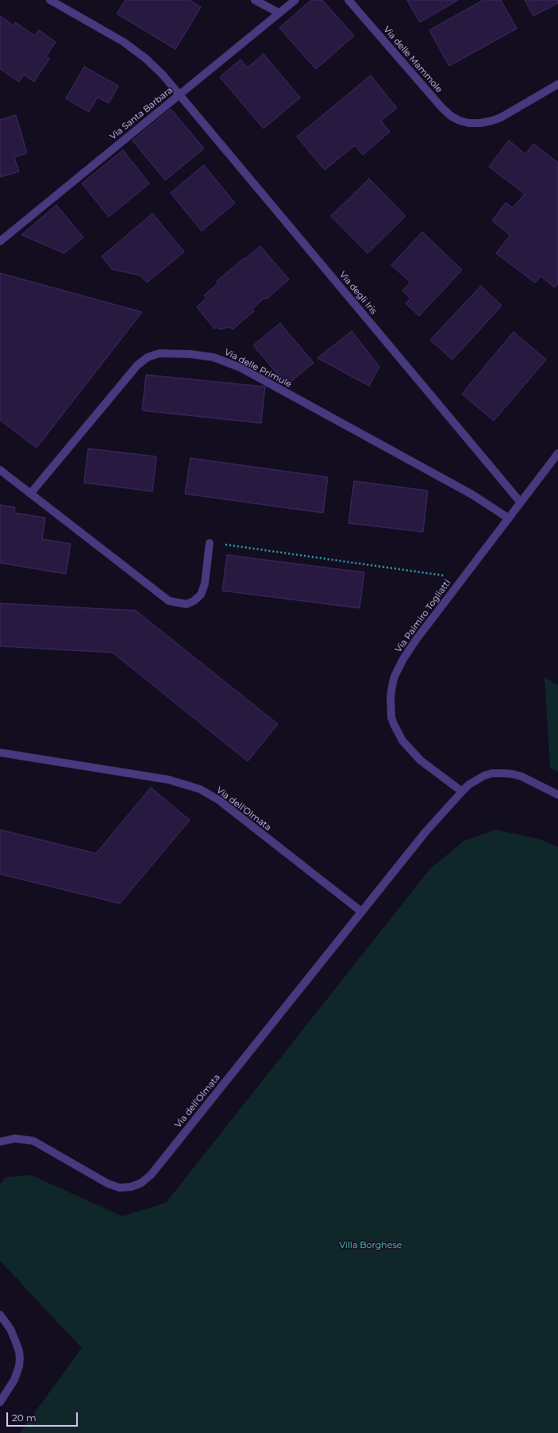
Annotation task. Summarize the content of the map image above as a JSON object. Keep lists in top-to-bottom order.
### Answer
{
  "streets": {
    "street": [
      "Via delle Mammole",
      "Via Santa Barbara",
      "Via degli Iris",
      "Via delle Primule",
      "Via Palmiro Togliatti",
      "Via dell'Olmata"
    ]
  },
  "crossings": [
    ["Via Santa Barbara", "Via degli Iris"],
    ["Via degli Iris", "Via Palmiro Togliatti"],
    ["Via delle Primule", "Via Palmiro Togliatti"],
    ["Via Palmiro Togliatti", "Via dell'Olmata"]
  ],
  "parks": ["Villa Borghese"],
  "scale_bar": "20 m"
}
